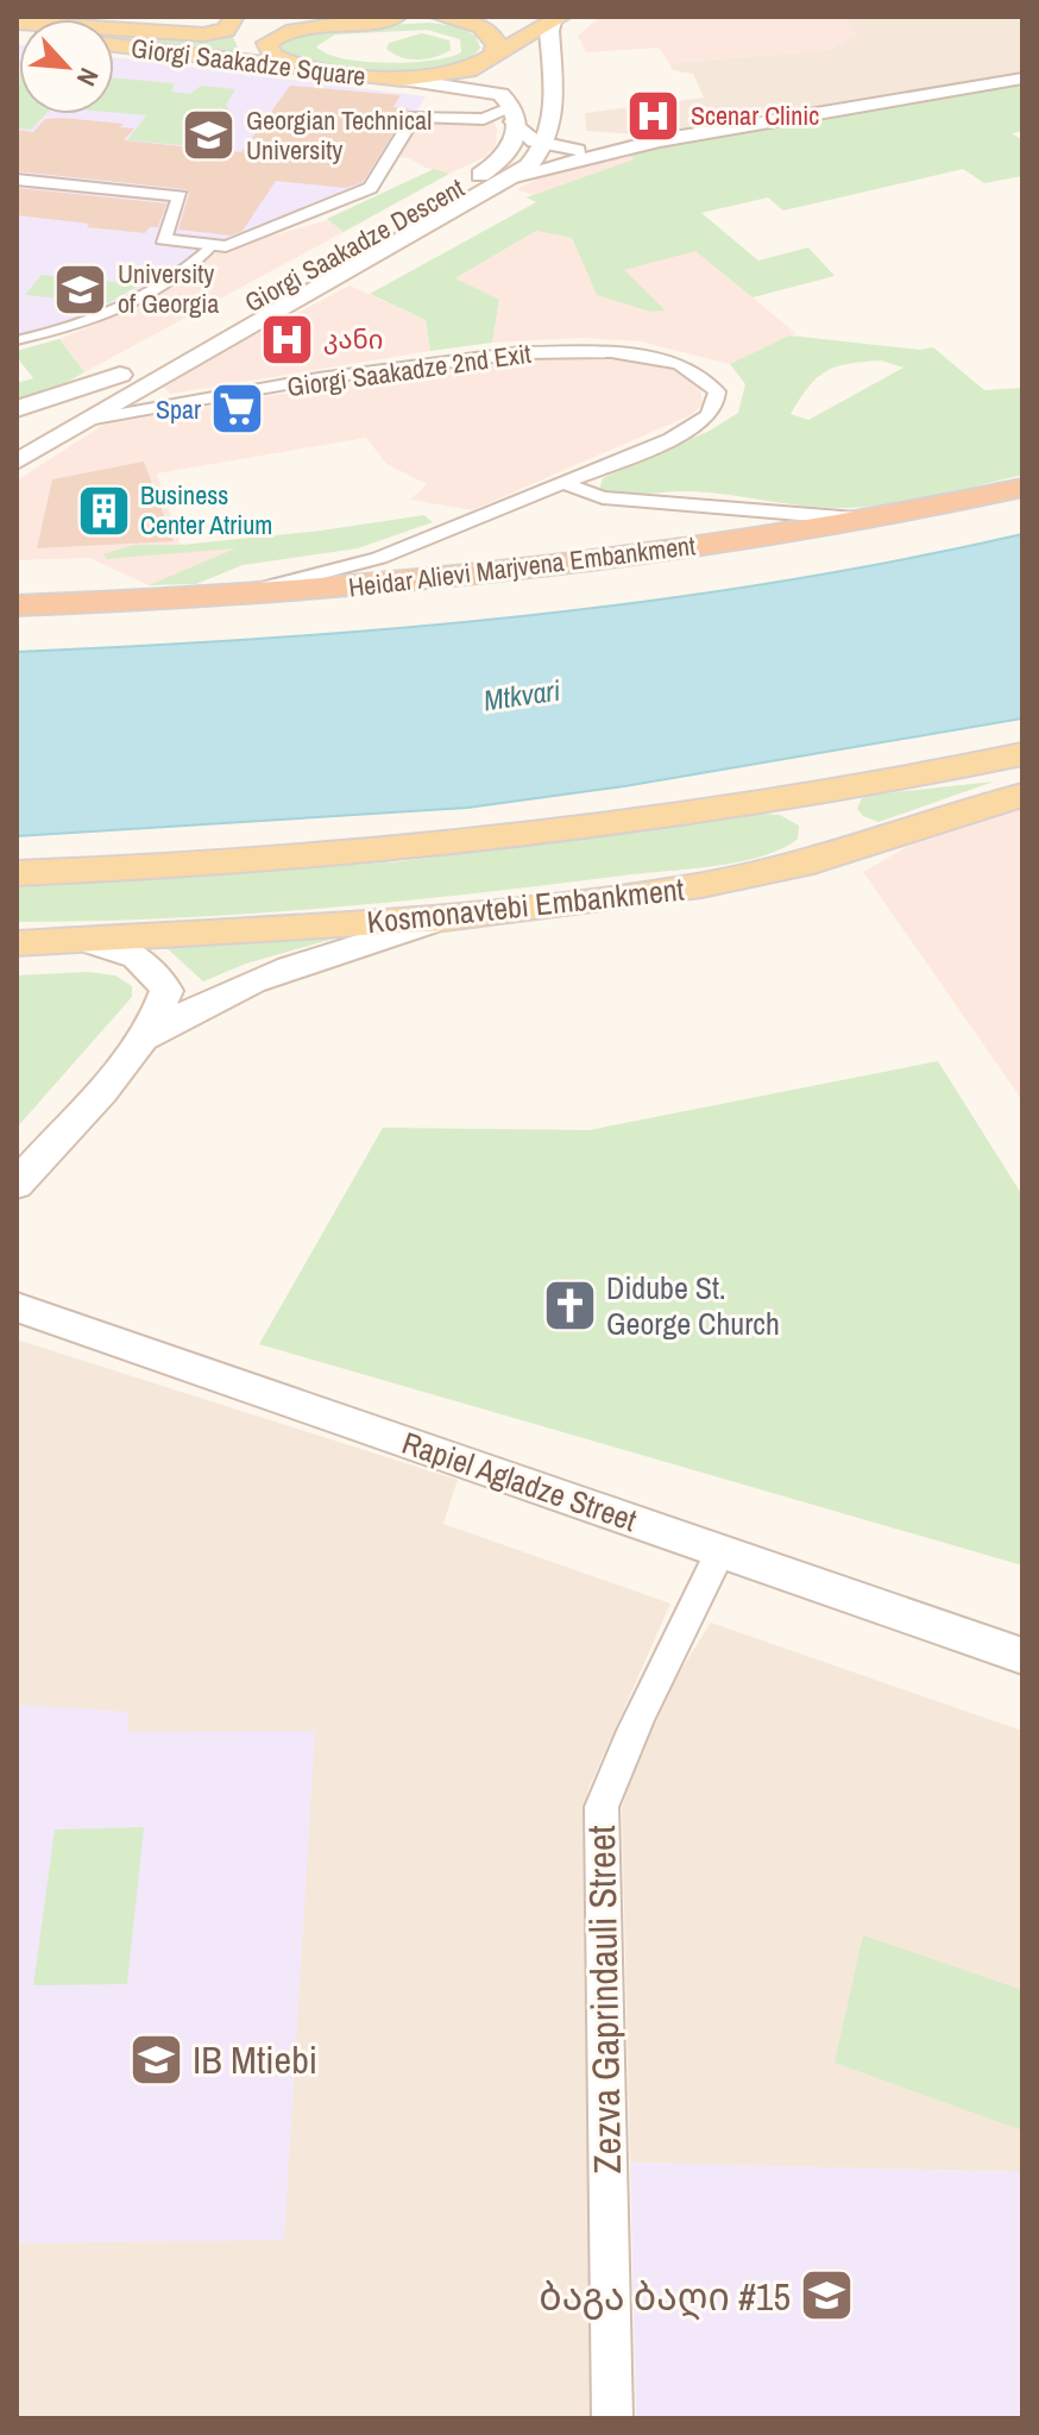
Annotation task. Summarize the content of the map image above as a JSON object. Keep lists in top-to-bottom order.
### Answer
{
  "streets": {
    "highway": ["Heidar Alievi Marjvena Embankment"],
    "main road": ["Giorgi Saakadze Square", "Giorgi Saakadze Descent", "Kosmonavtebi Embankment"],
    "street": ["Giorgi Saakadze 2nd Exit", "Rapiel Agladze Street", "Zezva Gaprindauli Street"]
  },
  "crossings": [
    ["Giorgi Saakadze Square", "Giorgi Saakadze Descent"],
    ["Giorgi Saakadze Descent", "Giorgi Saakadze 2nd Exit"],
    ["Giorgi Saakadze 2nd Exit", "Heidar Alievi Marjvena Embankment"],
    ["Rapiel Agladze Street", "Zezva Gaprindauli Street"]
  ],
  "water": ["Mtkvari"],
  "places": {
    "hospital": ["Scenar Clinic", "კანი"],
    "school or university": [
      "Georgian Technical University",
      "University of Georgia",
      "IB Mtiebi",
      "ბაგა ბაღი #15"
    ],
    "supermarket": ["Spar"],
    "building": ["Business Center Atrium"],
    "church": ["Didube St. George Church"]
  },
  "north": "bottom right"
}
